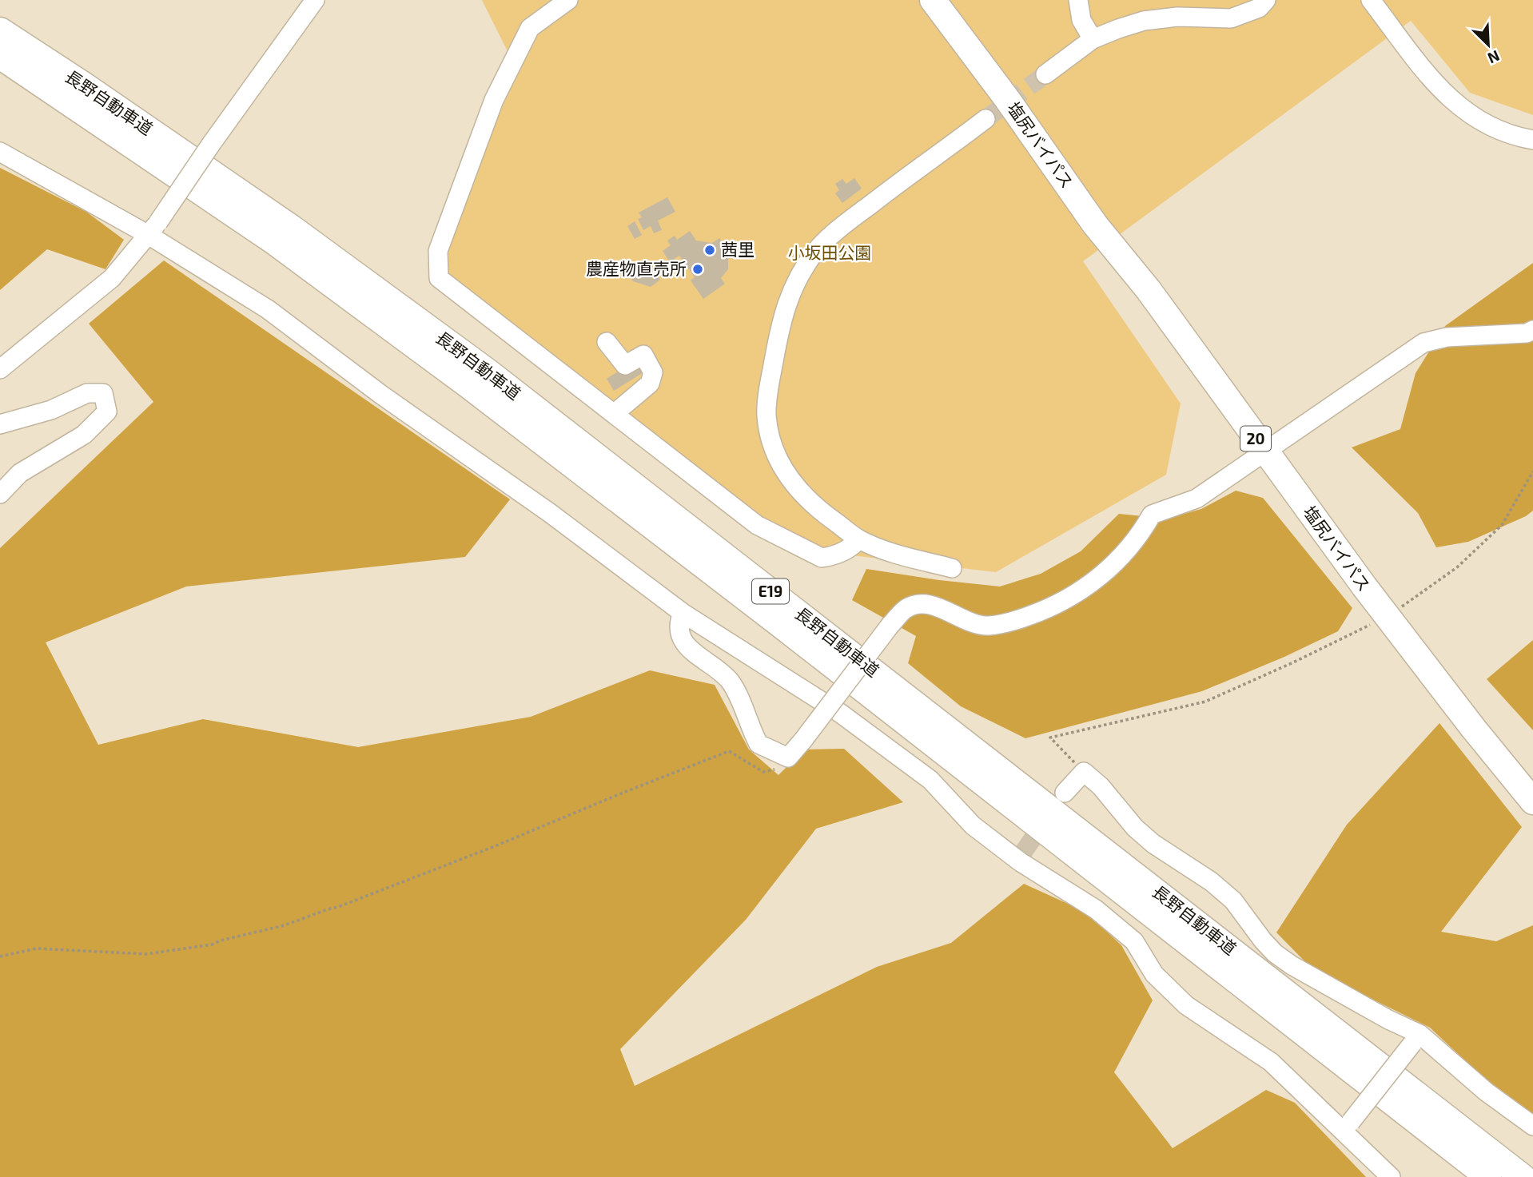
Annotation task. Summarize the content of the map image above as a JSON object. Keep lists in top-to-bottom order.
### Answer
{
  "streets": {
    "highway": [
      "長野自動車道",
      "塩尻バイパス",
      "20",
      "E19"
    ]
  },
  "parks": ["小坂田公園"],
  "places": ["茜里", "農産物直売所"],
  "north": "bottom right"
}
